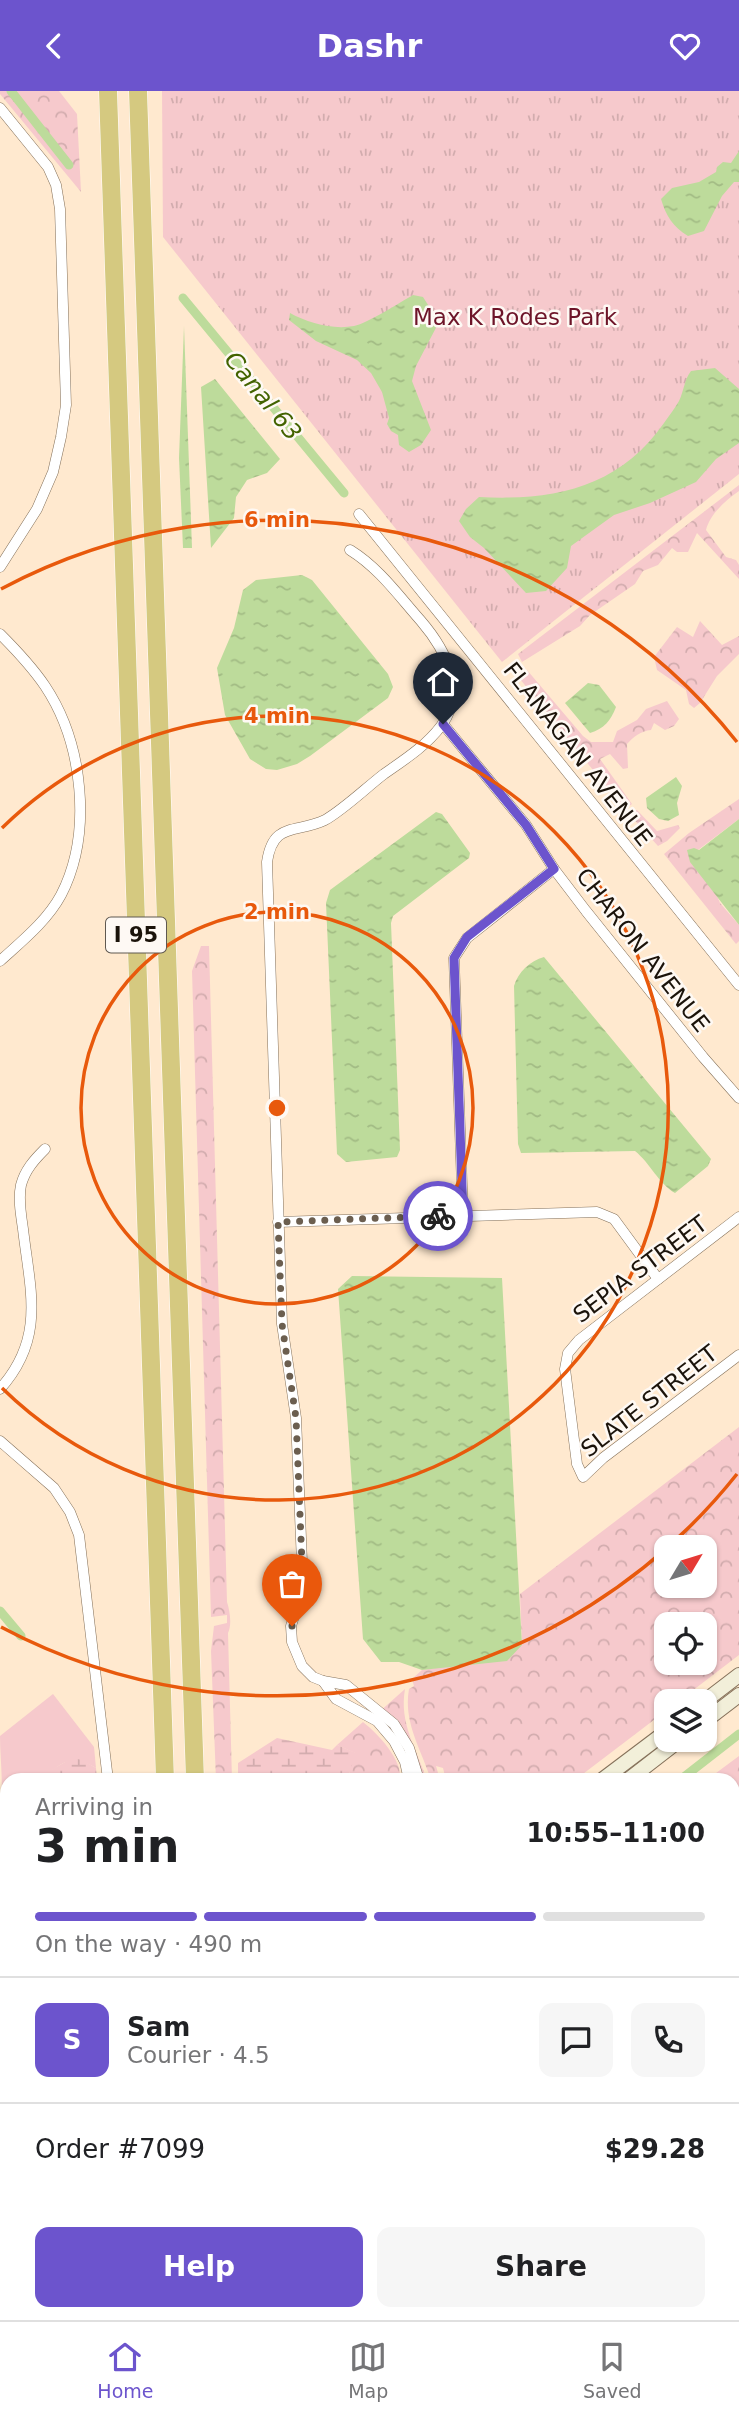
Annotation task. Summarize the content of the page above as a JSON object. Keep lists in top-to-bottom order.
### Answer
{
  "streets": {
    "highway": ["I 95"],
    "street": [
      "FLANAGAN AVENUE",
      "CHARON AVENUE",
      "SEPIA STREET",
      "SLATE STREET"
    ]
  },
  "crossings": [
    ["SEPIA STREET", "SLATE STREET"]
  ],
  "water": ["Canal 63"],
  "parks": ["Max K Rodes Park"],
  "north": "top right",
  "page": {
    "header": "Dashr",
    "heading": ["3 min", "Arriving in", "10:55–11:00"],
    "panel": [
      "Sam",
      "Courier · 4.5",
      "Order #7099",
      "$29.28"
    ],
    "bar": "On the way · 490 m",
    "round": "S",
    "buttons": ["Help", "Share"],
    "tabs": ["Home", "Map", "Saved"]
  },
  "rings": ["6 min", "4 min", "2 min"]
}
